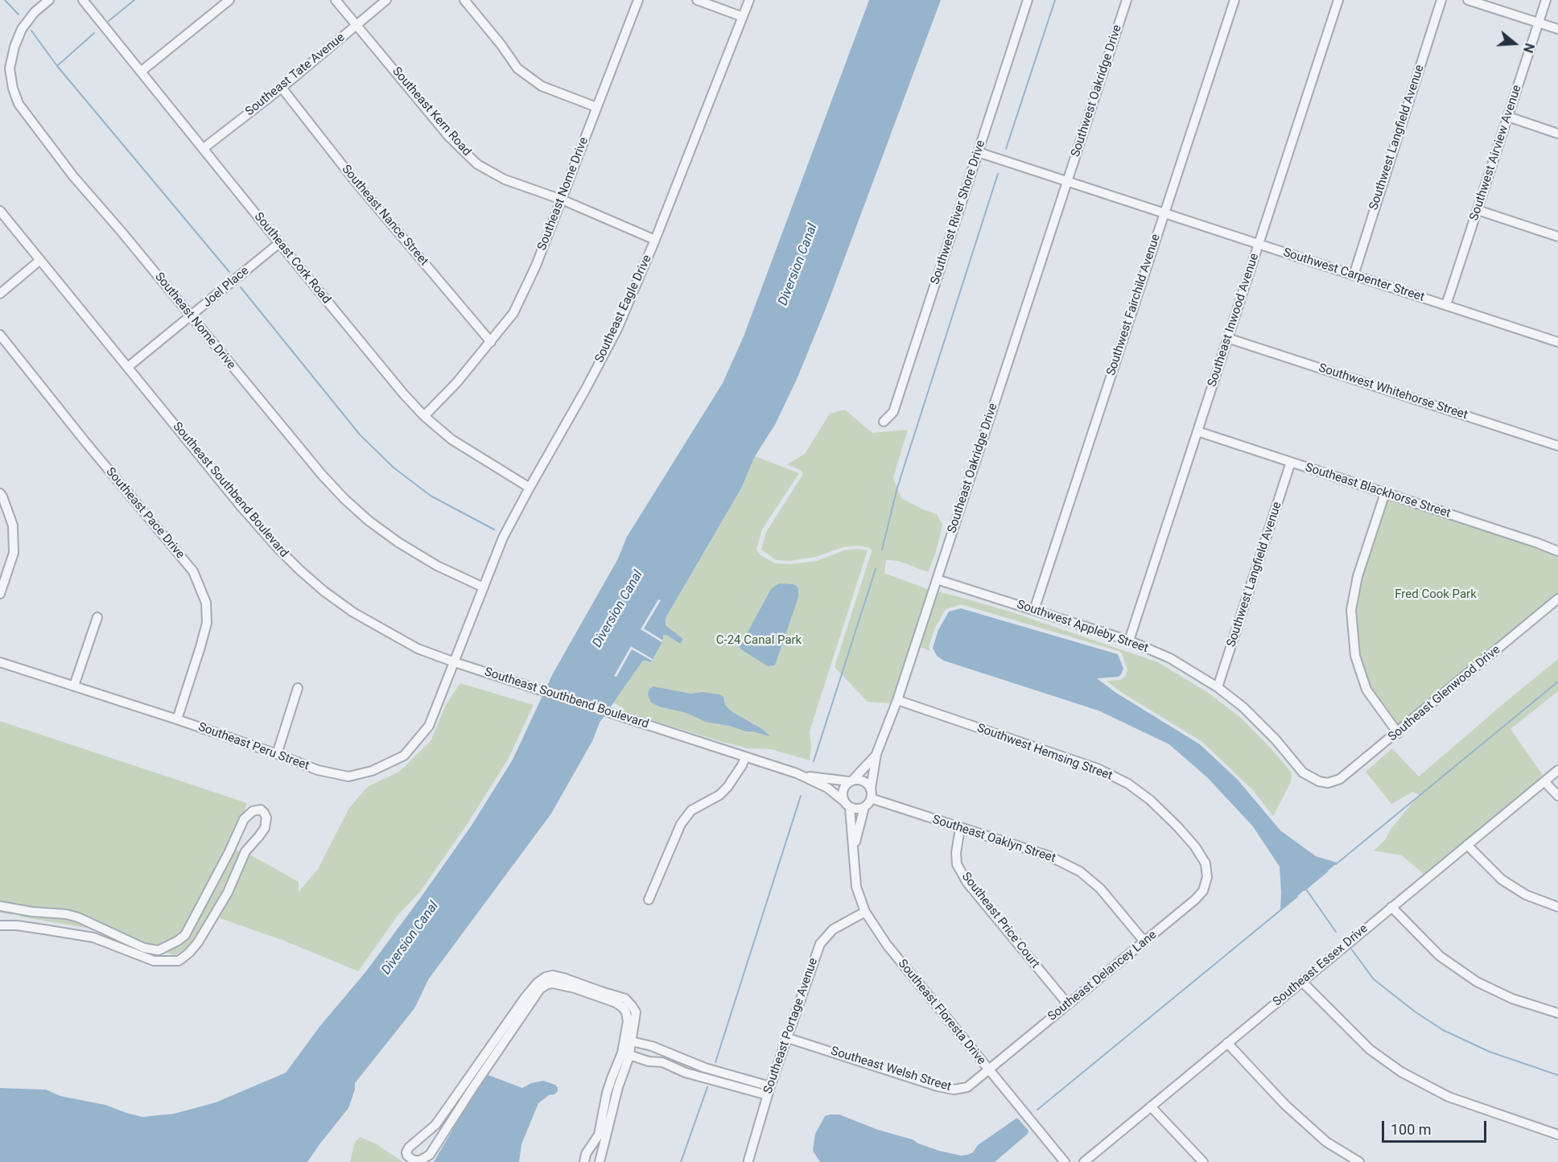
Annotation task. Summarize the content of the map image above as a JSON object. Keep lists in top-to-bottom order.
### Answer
{
  "streets": {
    "street": [
      "Southeast Tate Avenue",
      "Southwest Oakridge Drive",
      "Southeast Kern Road",
      "Southwest Langfield Avenue",
      "Southwest Airview Avenue",
      "Southeast Nome Drive",
      "Southwest River Shore Drive",
      "Southeast Nance Street",
      "Southeast Cork Road",
      "Southwest Carpenter Street",
      "Joel Place",
      "Southwest Fairchild Avenue",
      "Southeast Eagle Drive",
      "Southeast Inwood Avenue",
      "Southwest Whitehorse Street",
      "Southeast Oakridge Drive",
      "Southeast Southbend Boulevard",
      "Southeast Blackhorse Street",
      "Southeast Pace Drive",
      "Southwest Appleby Street",
      "Southeast Glenwood Drive",
      "Southeast Peru Street",
      "Southwest Hemsing Street",
      "Southeast Oaklyn Street",
      "Southeast Price Court",
      "Southeast Essex Drive",
      "Southeast Delancey Lane",
      "Southeast Floresta Drive",
      "Southeast Portage Avenue",
      "Southeast Welsh Street"
    ]
  },
  "crossings": [
    ["Southeast Tate Avenue", "Southeast Kern Road"],
    ["Southeast Tate Avenue", "Southeast Nance Street"],
    ["Southeast Tate Avenue", "Southeast Cork Road"],
    ["Southwest Oakridge Drive", "Southwest Carpenter Street"],
    ["Southwest Oakridge Drive", "Southeast Oakridge Drive"],
    ["Southeast Kern Road", "Southeast Nome Drive"],
    ["Southeast Kern Road", "Southeast Eagle Drive"],
    ["Southwest Langfield Avenue", "Southwest Carpenter Street"],
    ["Southwest Langfield Avenue", "Southeast Blackhorse Street"],
    ["Southwest Langfield Avenue", "Southwest Appleby Street"],
    ["Southwest Airview Avenue", "Southwest Carpenter Street"],
    ["Southeast Nome Drive", "Southeast Nance Street"],
    ["Southeast Nome Drive", "Southeast Cork Road"],
    ["Southeast Nome Drive", "Joel Place"],
    ["Southeast Nome Drive", "Southeast Eagle Drive"],
    ["Southwest River Shore Drive", "Southwest Carpenter Street"],
    ["Southeast Cork Road", "Joel Place"],
    ["Southeast Cork Road", "Southeast Eagle Drive"],
    ["Southwest Carpenter Street", "Southwest Fairchild Avenue"],
    ["Southwest Carpenter Street", "Southeast Inwood Avenue"],
    ["Southwest Carpenter Street", "Southeast Oakridge Drive"],
    ["Joel Place", "Southeast Southbend Boulevard"],
    ["Southwest Fairchild Avenue", "Southwest Appleby Street"],
    ["Southeast Eagle Drive", "Southeast Southbend Boulevard"],
    ["Southeast Eagle Drive", "Southeast Peru Street"],
    ["Southeast Inwood Avenue", "Southwest Whitehorse Street"],
    ["Southeast Inwood Avenue", "Southeast Blackhorse Street"],
    ["Southeast Inwood Avenue", "Southwest Appleby Street"],
    ["Southeast Oakridge Drive", "Southeast Southbend Boulevard"],
    ["Southeast Oakridge Drive", "Southwest Appleby Street"],
    ["Southeast Oakridge Drive", "Southwest Hemsing Street"],
    ["Southeast Oakridge Drive", "Southeast Oaklyn Street"],
    ["Southeast Oakridge Drive", "Southeast Floresta Drive"],
    ["Southeast Southbend Boulevard", "Southeast Peru Street"],
    ["Southeast Southbend Boulevard", "Southeast Oaklyn Street"],
    ["Southeast Southbend Boulevard", "Southeast Floresta Drive"],
    ["Southeast Pace Drive", "Southeast Peru Street"],
    ["Southwest Appleby Street", "Southeast Glenwood Drive"],
    ["Southwest Hemsing Street", "Southeast Delancey Lane"],
    ["Southeast Oaklyn Street", "Southeast Price Court"],
    ["Southeast Oaklyn Street", "Southeast Delancey Lane"],
    ["Southeast Oaklyn Street", "Southeast Floresta Drive"],
    ["Southeast Price Court", "Southeast Delancey Lane"],
    ["Southeast Delancey Lane", "Southeast Floresta Drive"],
    ["Southeast Delancey Lane", "Southeast Welsh Street"],
    ["Southeast Floresta Drive", "Southeast Portage Avenue"],
    ["Southeast Floresta Drive", "Southeast Welsh Street"],
    ["Southeast Portage Avenue", "Southeast Welsh Street"]
  ],
  "water": ["Diversion Canal"],
  "parks": ["Fred Cook Park", "C-24 Canal Park"],
  "scale_bar": "100 m",
  "north": "right"
}
